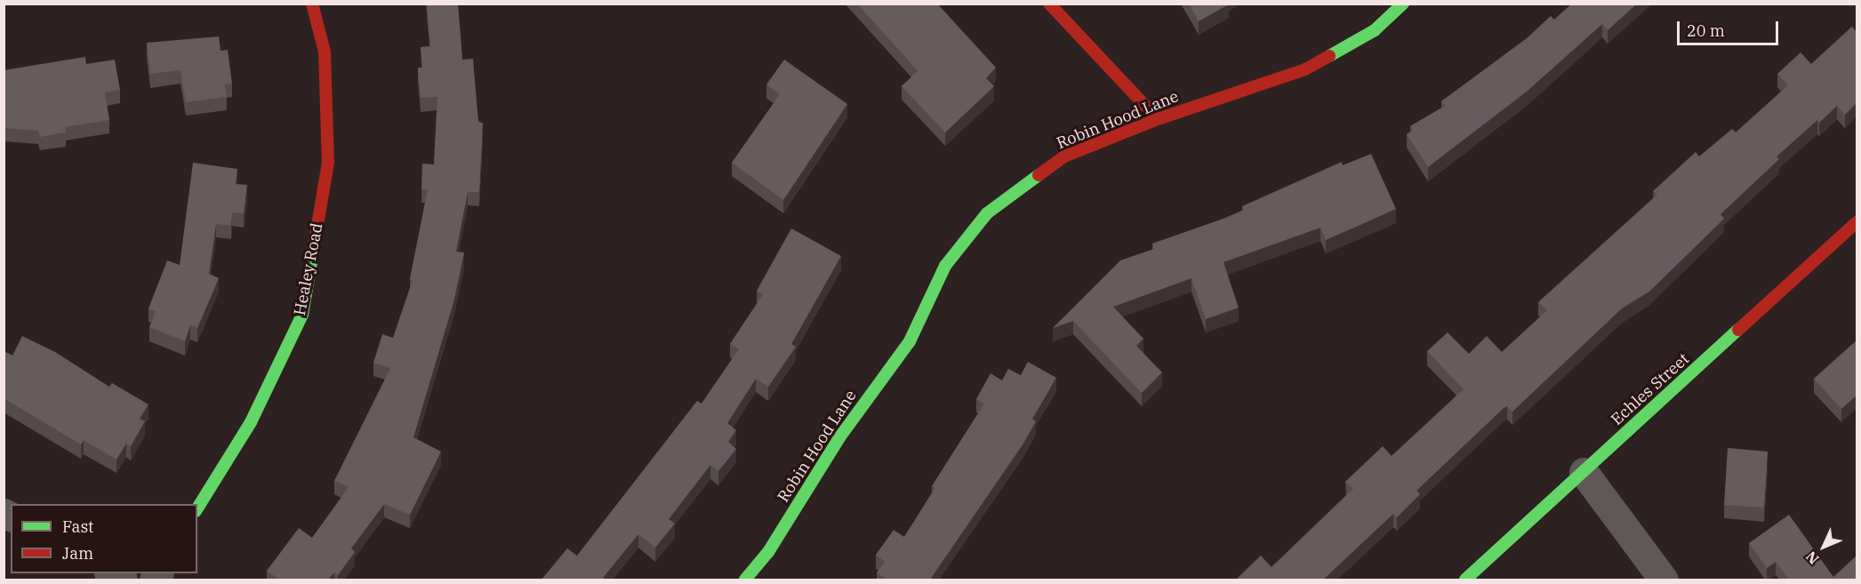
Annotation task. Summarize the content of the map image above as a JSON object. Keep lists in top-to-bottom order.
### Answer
{
  "streets": {
    "street": ["Robin Hood Lane", "Healey Road", "Echles Street"]
  },
  "legend": ["Fast", "Jam"],
  "scale_bar": "20 m",
  "north": "bottom left"
}
